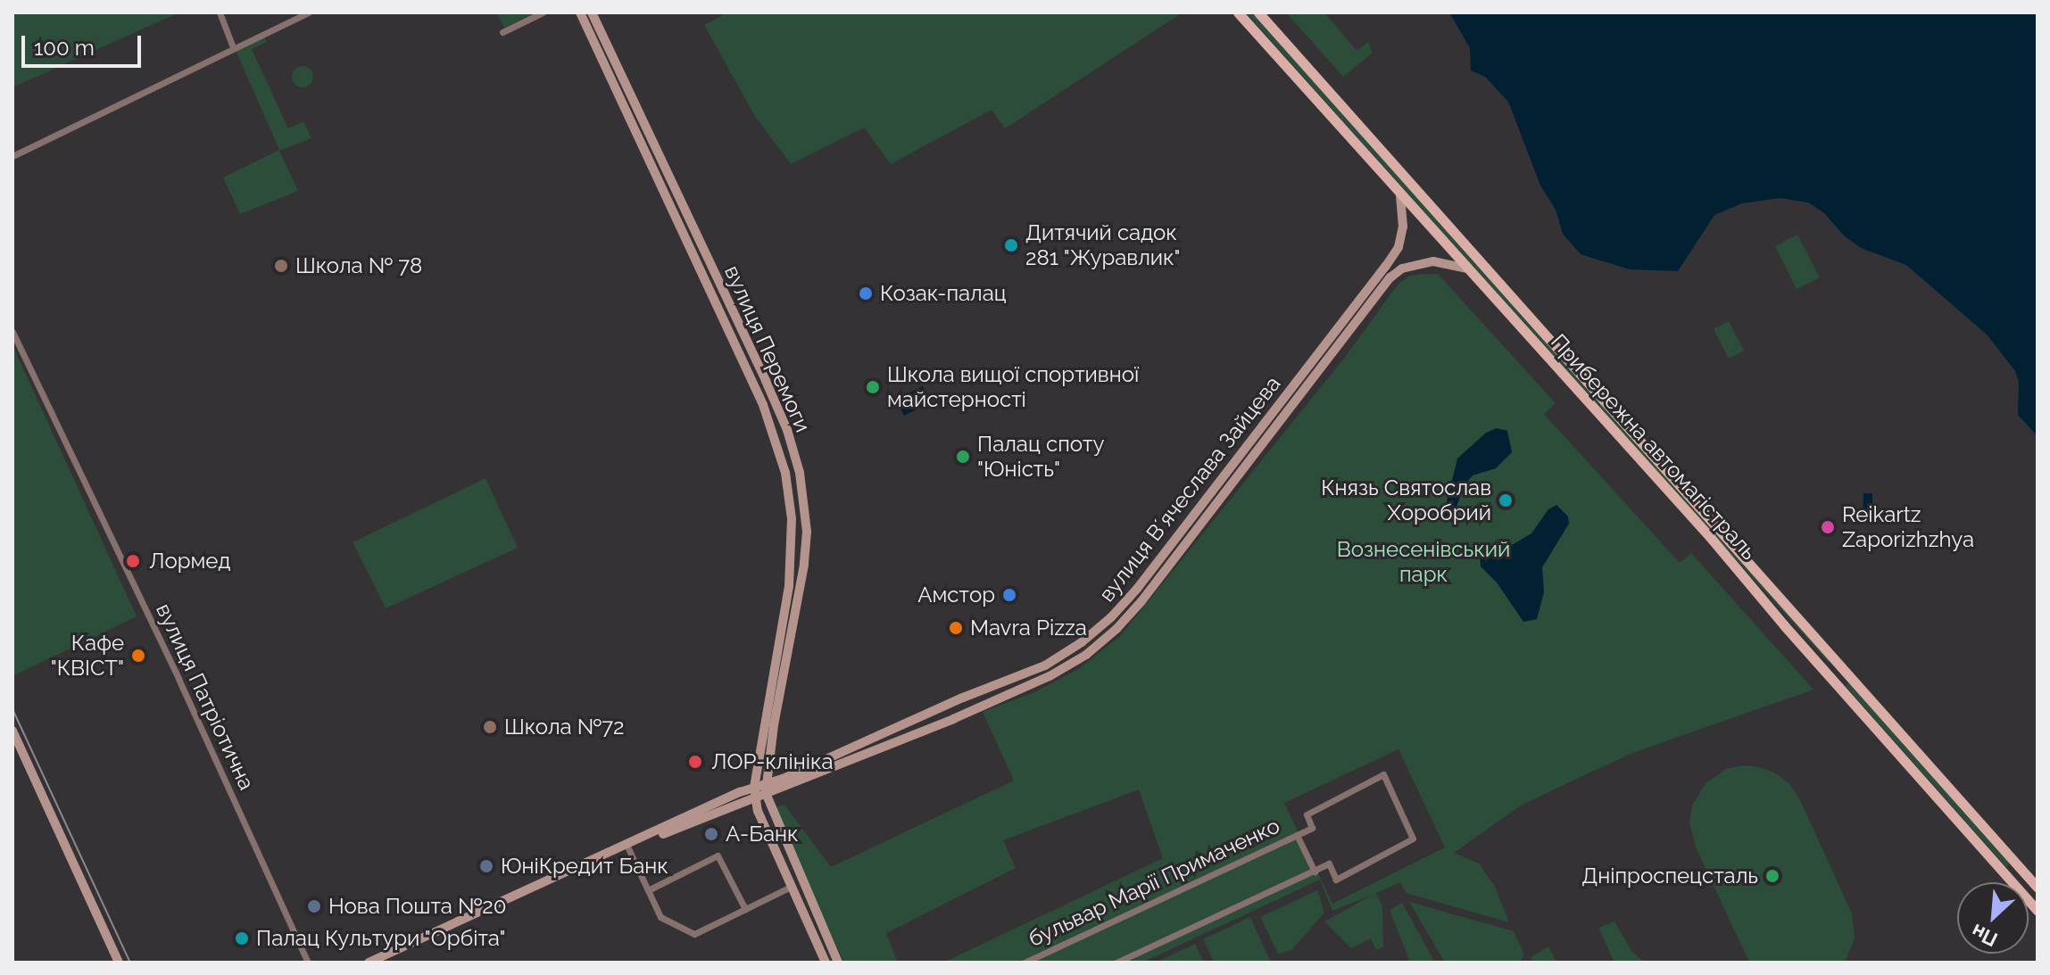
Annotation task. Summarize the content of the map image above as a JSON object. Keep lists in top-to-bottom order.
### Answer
{
  "streets": {
    "main road": ["вулиця Перемоги", "Прибережна автомагістраль", "вулиця Вʼячеслава Зайцева"],
    "street": ["вулиця Патріотична", "бульвар Марії Примаченко"]
  },
  "crossings": [
    ["вулиця Перемоги", "вулиця Вʼячеслава Зайцева"],
    ["Прибережна автомагістраль", "вулиця Вʼячеслава Зайцева"]
  ],
  "parks": ["Вознесенівський парк"],
  "places": [
    "Дитячий садок 281 \"Журавлик\"",
    "Школа № 78",
    "Козак-палац",
    "Школа вищої спортивної майстерності",
    "Палац споту \"Юність\"",
    "Князь Святослав Хоробрий",
    "Reikartz Zaporizhzhya",
    "Лормед",
    "Амстор",
    "Mavra Pizza",
    "Кафе \"КВІСТ\"",
    "Школа №72",
    "ЛОР-клініка",
    "А-Банк",
    "ЮніКредит Банк",
    "Дніпроспецсталь",
    "Нова Пошта №20",
    "Палац Культури \"Орбіта\""
  ],
  "scale_bar": "100 m",
  "north": "bottom left"
}
